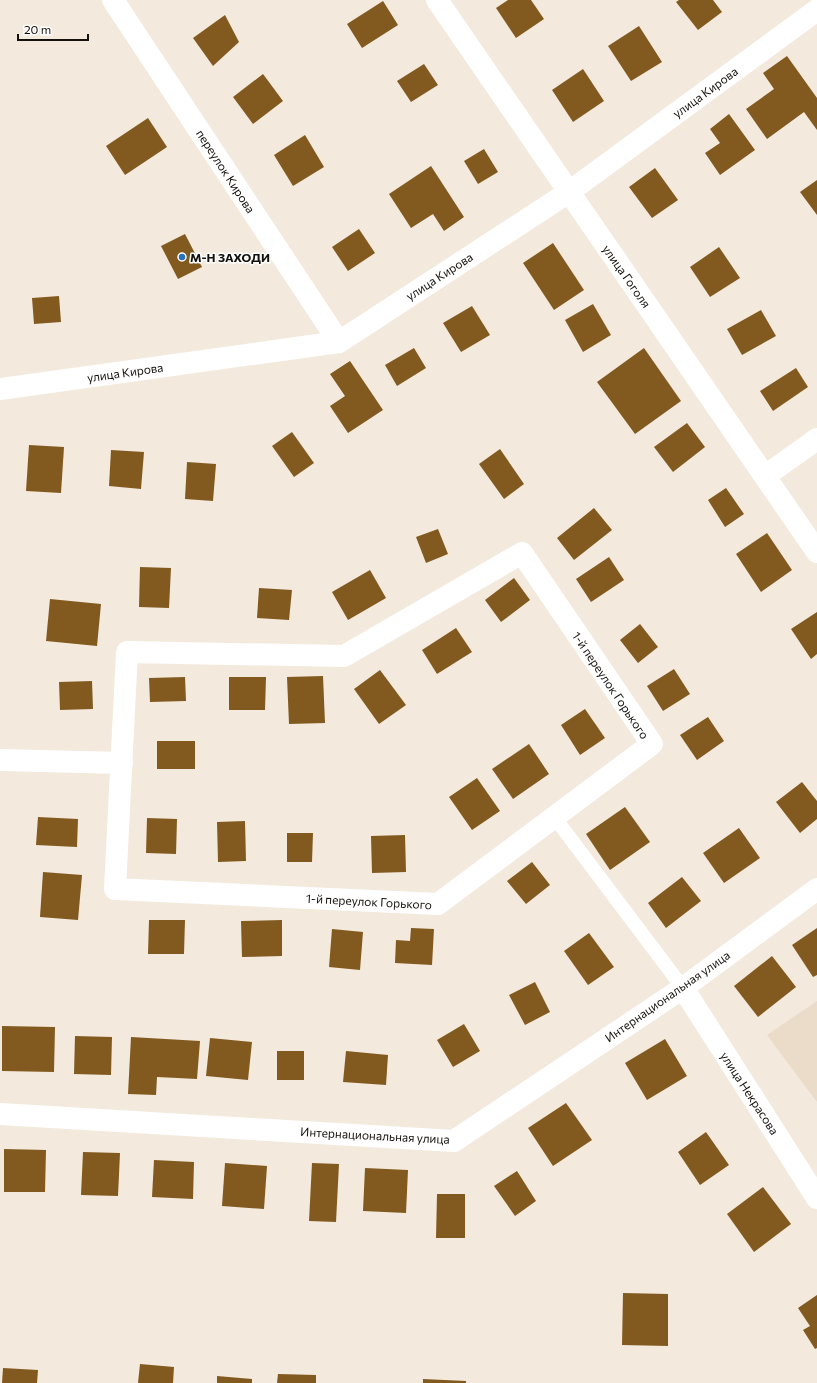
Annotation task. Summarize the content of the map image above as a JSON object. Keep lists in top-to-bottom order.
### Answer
{
  "streets": {
    "street": [
      "улица Кирова",
      "переулок Кирова",
      "улица Гоголя",
      "1-й переулок Горького",
      "Интернациональная улица",
      "улица Некрасова"
    ]
  },
  "crossings": [
    ["улица Кирова", "переулок Кирова"],
    ["улица Кирова", "улица Гоголя"],
    ["Интернациональная улица", "улица Некрасова"]
  ],
  "places": ["М-Н ЗАХОДИ"],
  "scale_bar": "20 m"
}
